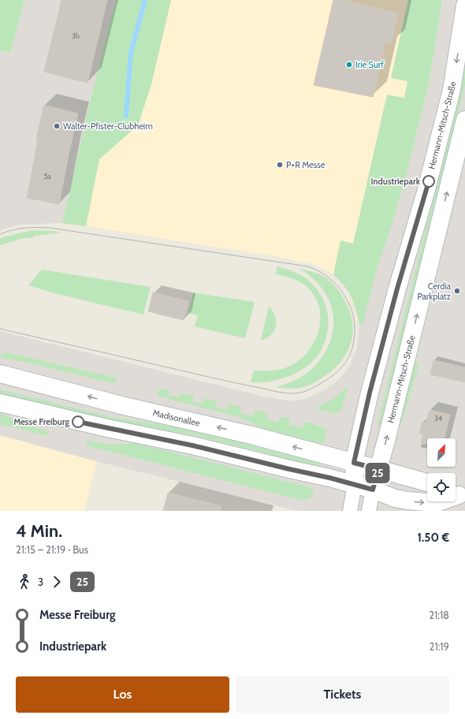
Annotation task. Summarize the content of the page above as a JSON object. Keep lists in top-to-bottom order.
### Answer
{
  "streets": {
    "main road": ["Hermann-Mitsch-Straße", "Madisonallee"]
  },
  "crossings": [
    ["Hermann-Mitsch-Straße", "Madisonallee"]
  ],
  "places": [
    "Irie Surf",
    "Walter-Pfister-Clubheim",
    "P+R Messe",
    "Industriepark",
    "Cerdia Parkplatz",
    "Messe Freiburg"
  ],
  "lines": ["bus line 25"],
  "house_numbers": ["3h", "5a", "34"],
  "north": "top right",
  "page": {
    "on_map": "25",
    "heading": ["4 Min.", "21:15 – 21:19 · Bus", "1.50 €"],
    "legs": ["3", "25"],
    "list": [
      {
        "name": "Messe Freiburg",
        "value": "21:18"
      },
      {
        "name": "Industriepark",
        "value": "21:19"
      }
    ],
    "buttons": ["Los", "Tickets"]
  }
}
